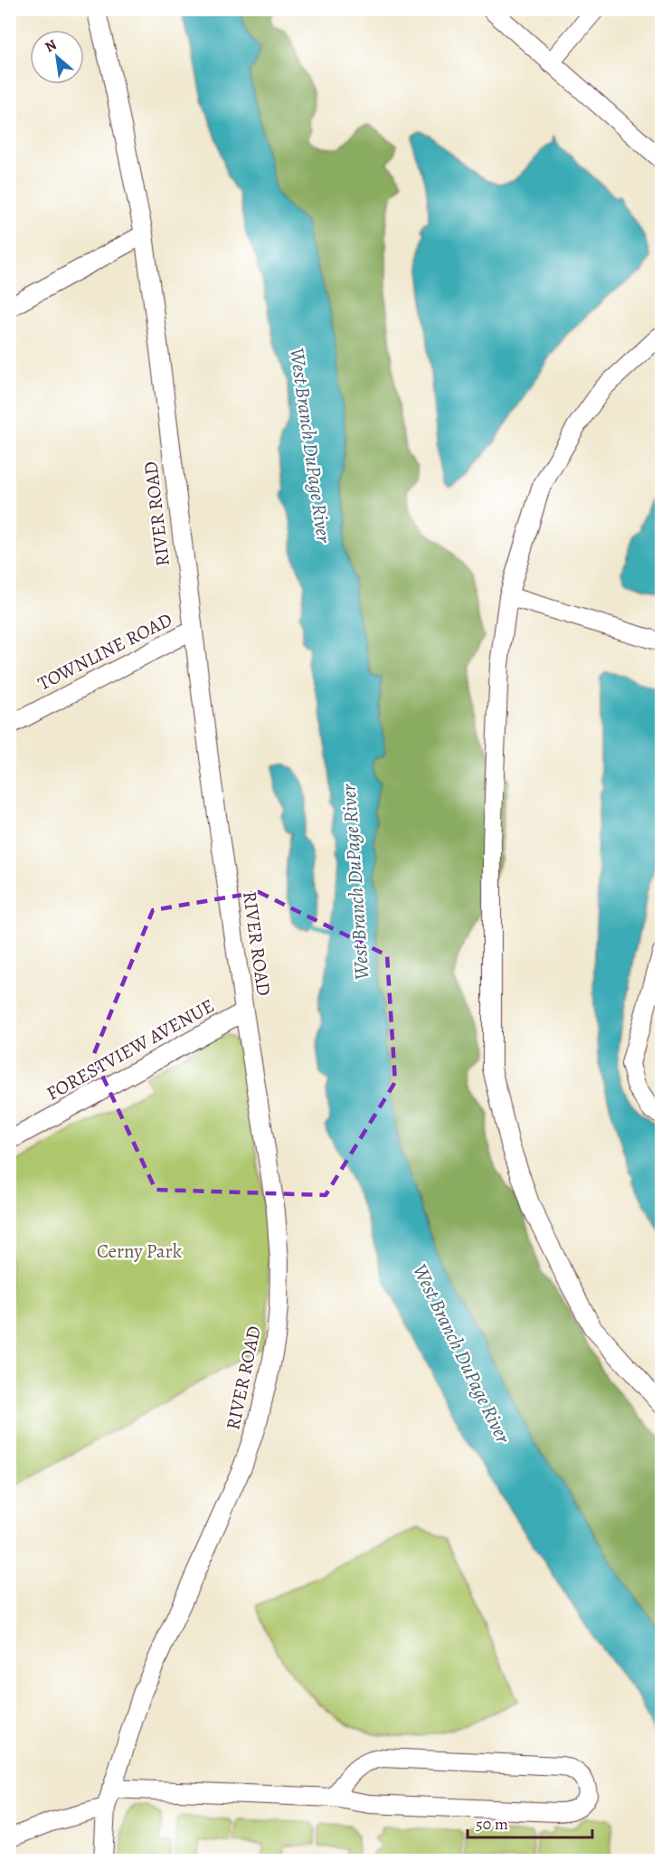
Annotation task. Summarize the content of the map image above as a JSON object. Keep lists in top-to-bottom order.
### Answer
{
  "streets": {
    "street": ["RIVER ROAD", "TOWNLINE ROAD", "FORESTVIEW AVENUE"]
  },
  "crossings": [
    ["RIVER ROAD", "TOWNLINE ROAD"],
    ["RIVER ROAD", "FORESTVIEW AVENUE"]
  ],
  "water": ["West Branch DuPage River"],
  "parks": ["Cerny Park"],
  "scale_bar": "50 m",
  "north": "top left"
}
